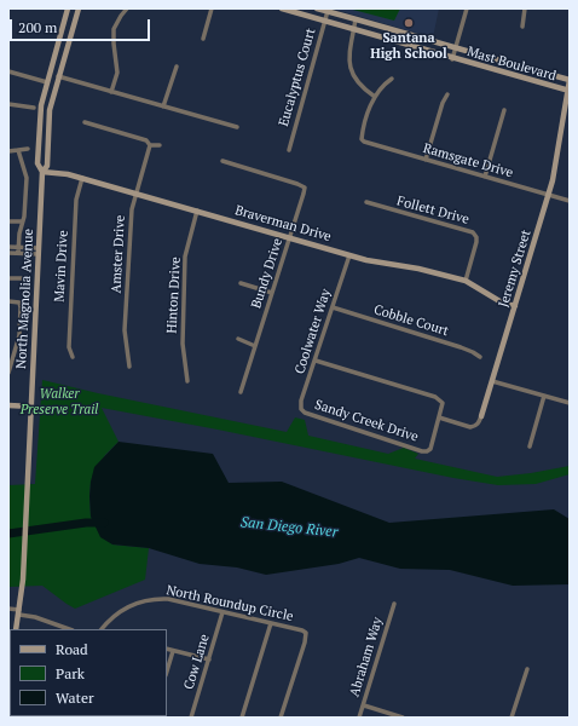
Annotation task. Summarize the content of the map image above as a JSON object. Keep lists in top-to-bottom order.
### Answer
{
  "streets": {
    "street": [
      "Mast Boulevard",
      "Eucalyptus Court",
      "Ramsgate Drive",
      "Follett Drive",
      "Braverman Drive",
      "Amster Drive",
      "Mavin Drive",
      "Jeremy Street",
      "Bundy Drive",
      "Hinton Drive",
      "North Magnolia Avenue",
      "Cobble Court",
      "Coolwater Way",
      "Sandy Creek Drive",
      "North Roundup Circle",
      "Abraham Way",
      "Cow Lane"
    ]
  },
  "crossings": [
    ["Mast Boulevard", "Eucalyptus Court"],
    ["Mast Boulevard", "Jeremy Street"],
    ["Ramsgate Drive", "Jeremy Street"],
    ["Follett Drive", "Braverman Drive"],
    ["Braverman Drive", "Amster Drive"],
    ["Braverman Drive", "Mavin Drive"],
    ["Braverman Drive", "Jeremy Street"],
    ["Braverman Drive", "Bundy Drive"],
    ["Braverman Drive", "Hinton Drive"],
    ["Braverman Drive", "North Magnolia Avenue"],
    ["Braverman Drive", "Coolwater Way"],
    ["Jeremy Street", "Sandy Creek Drive"],
    ["Cobble Court", "Coolwater Way"],
    ["Coolwater Way", "Sandy Creek Drive"],
    ["North Roundup Circle", "Cow Lane"]
  ],
  "water": ["San Diego River"],
  "parks": ["Walker Preserve Trail"],
  "places": ["Santana High School"],
  "legend": ["Road", "Park", "Water"],
  "scale_bar": "200 m"
}
